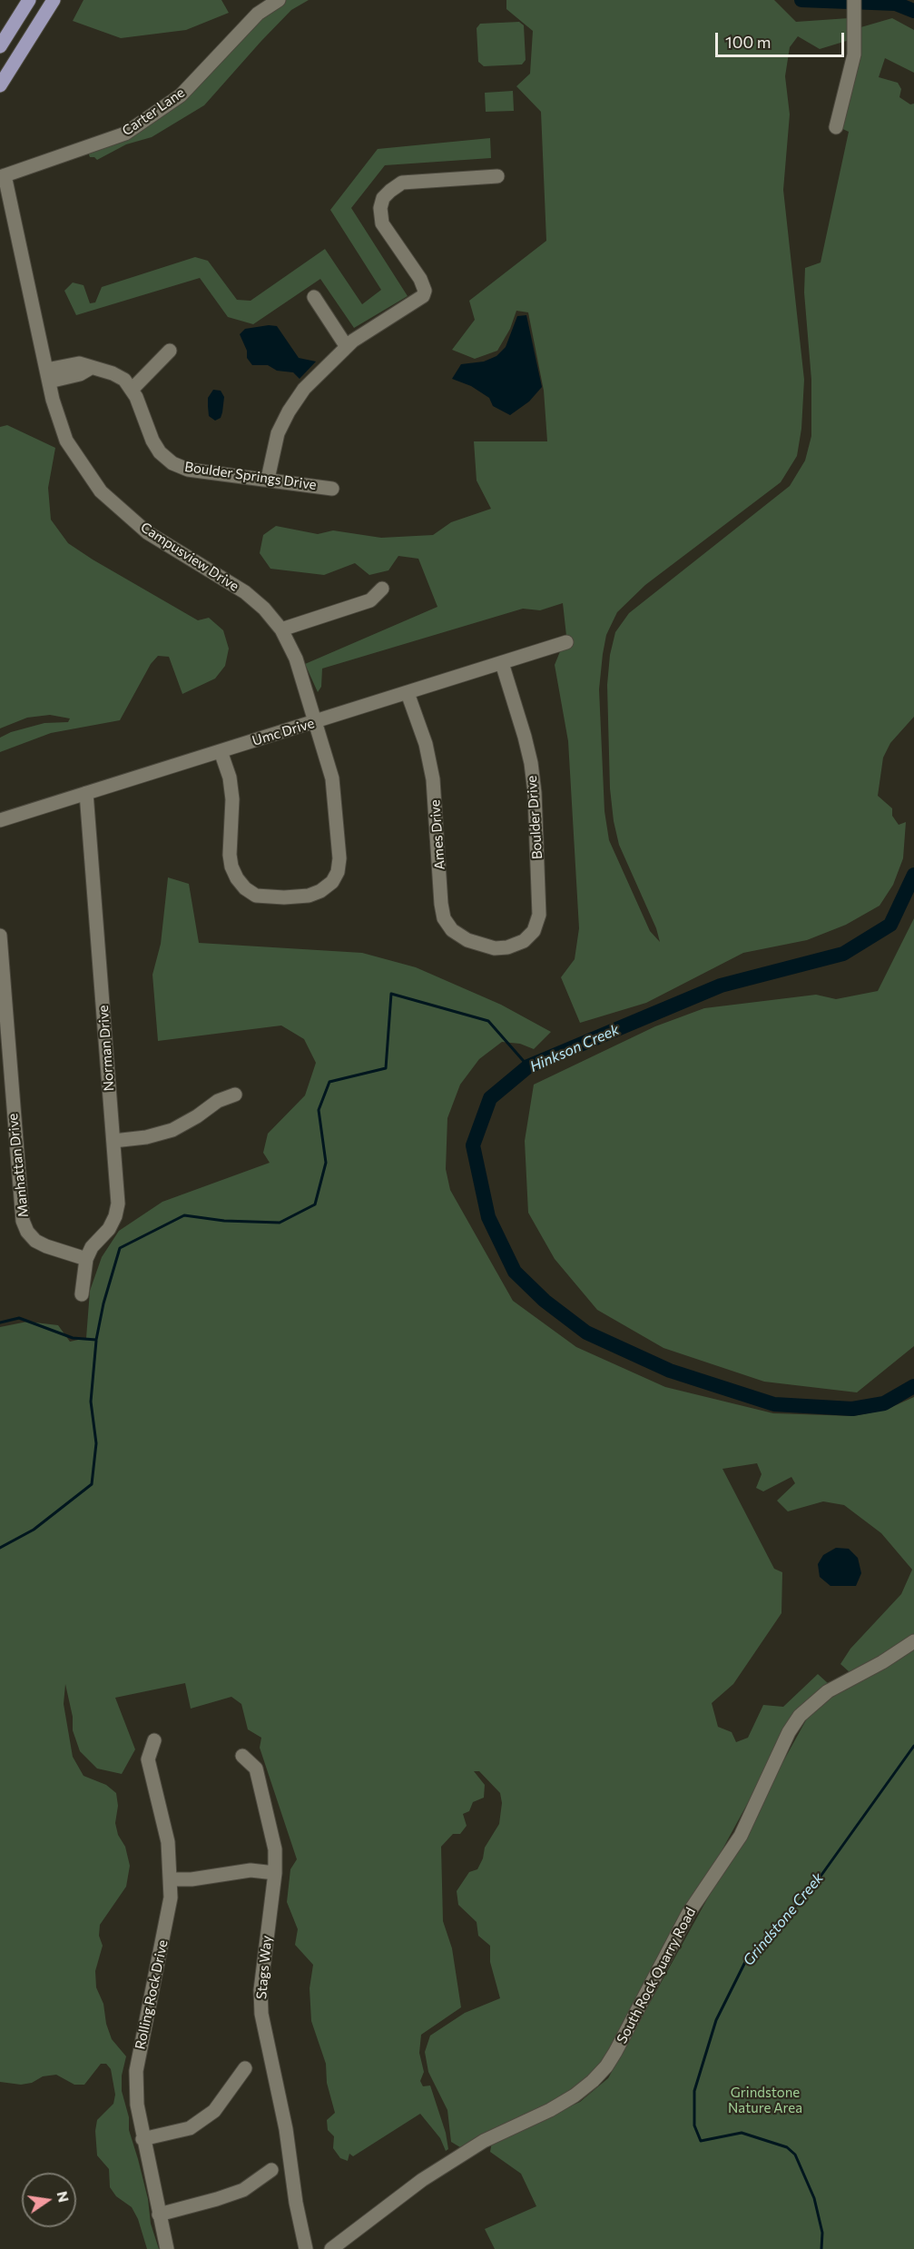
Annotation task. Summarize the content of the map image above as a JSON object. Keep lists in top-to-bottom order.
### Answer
{
  "streets": {
    "street": [
      "Carter Lane",
      "Boulder Springs Drive",
      "Campusview Drive",
      "Umc Drive",
      "Boulder Drive",
      "Ames Drive",
      "Norman Drive",
      "Manhattan Drive",
      "Stags Way",
      "South Rock Quarry Road",
      "Rolling Rock Drive"
    ]
  },
  "crossings": [
    ["Carter Lane", "Campusview Drive"],
    ["Campusview Drive", "Umc Drive"],
    ["Umc Drive", "Boulder Drive"],
    ["Umc Drive", "Ames Drive"],
    ["Umc Drive", "Norman Drive"],
    ["Boulder Drive", "Ames Drive"],
    ["Norman Drive", "Manhattan Drive"]
  ],
  "water": ["Hinkson Creek", "Grindstone Creek"],
  "parks": ["Grindstone Nature Area"],
  "scale_bar": "100 m",
  "north": "right"
}
